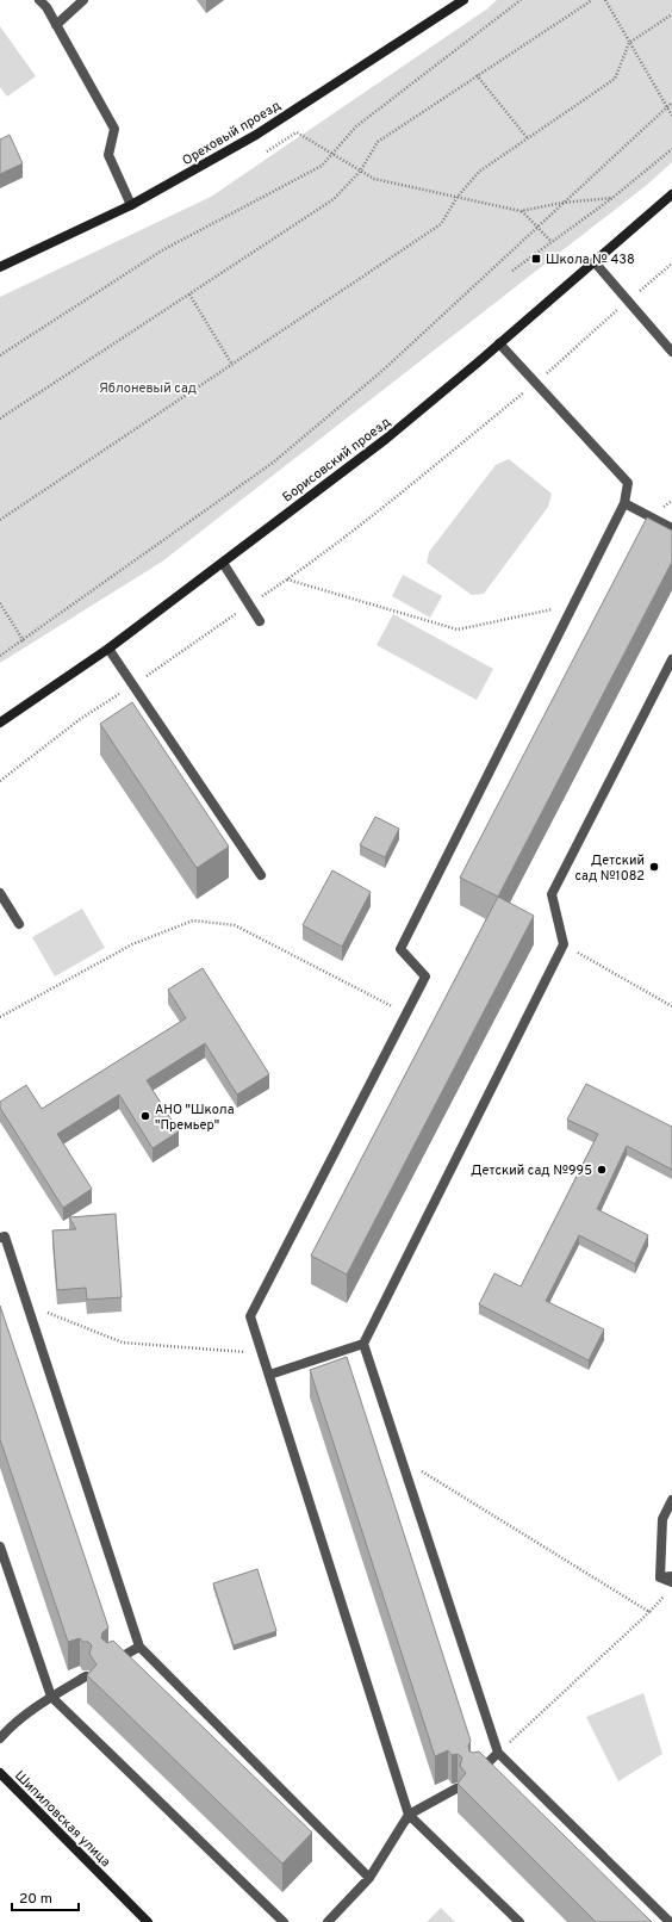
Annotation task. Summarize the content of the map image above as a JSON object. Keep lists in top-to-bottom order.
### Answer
{
  "streets": {
    "street": ["Ореховый проезд", "Борисовский проезд", "Шипиловская улица"]
  },
  "parks": ["Яблоневый сад"],
  "places": {
    "transit": ["Школа № 438"],
    "other": ["Детский сад №1082", "АНО \"Школа \"Премьер\"", "Детский сад №995"]
  },
  "scale_bar": "20 m"
}
